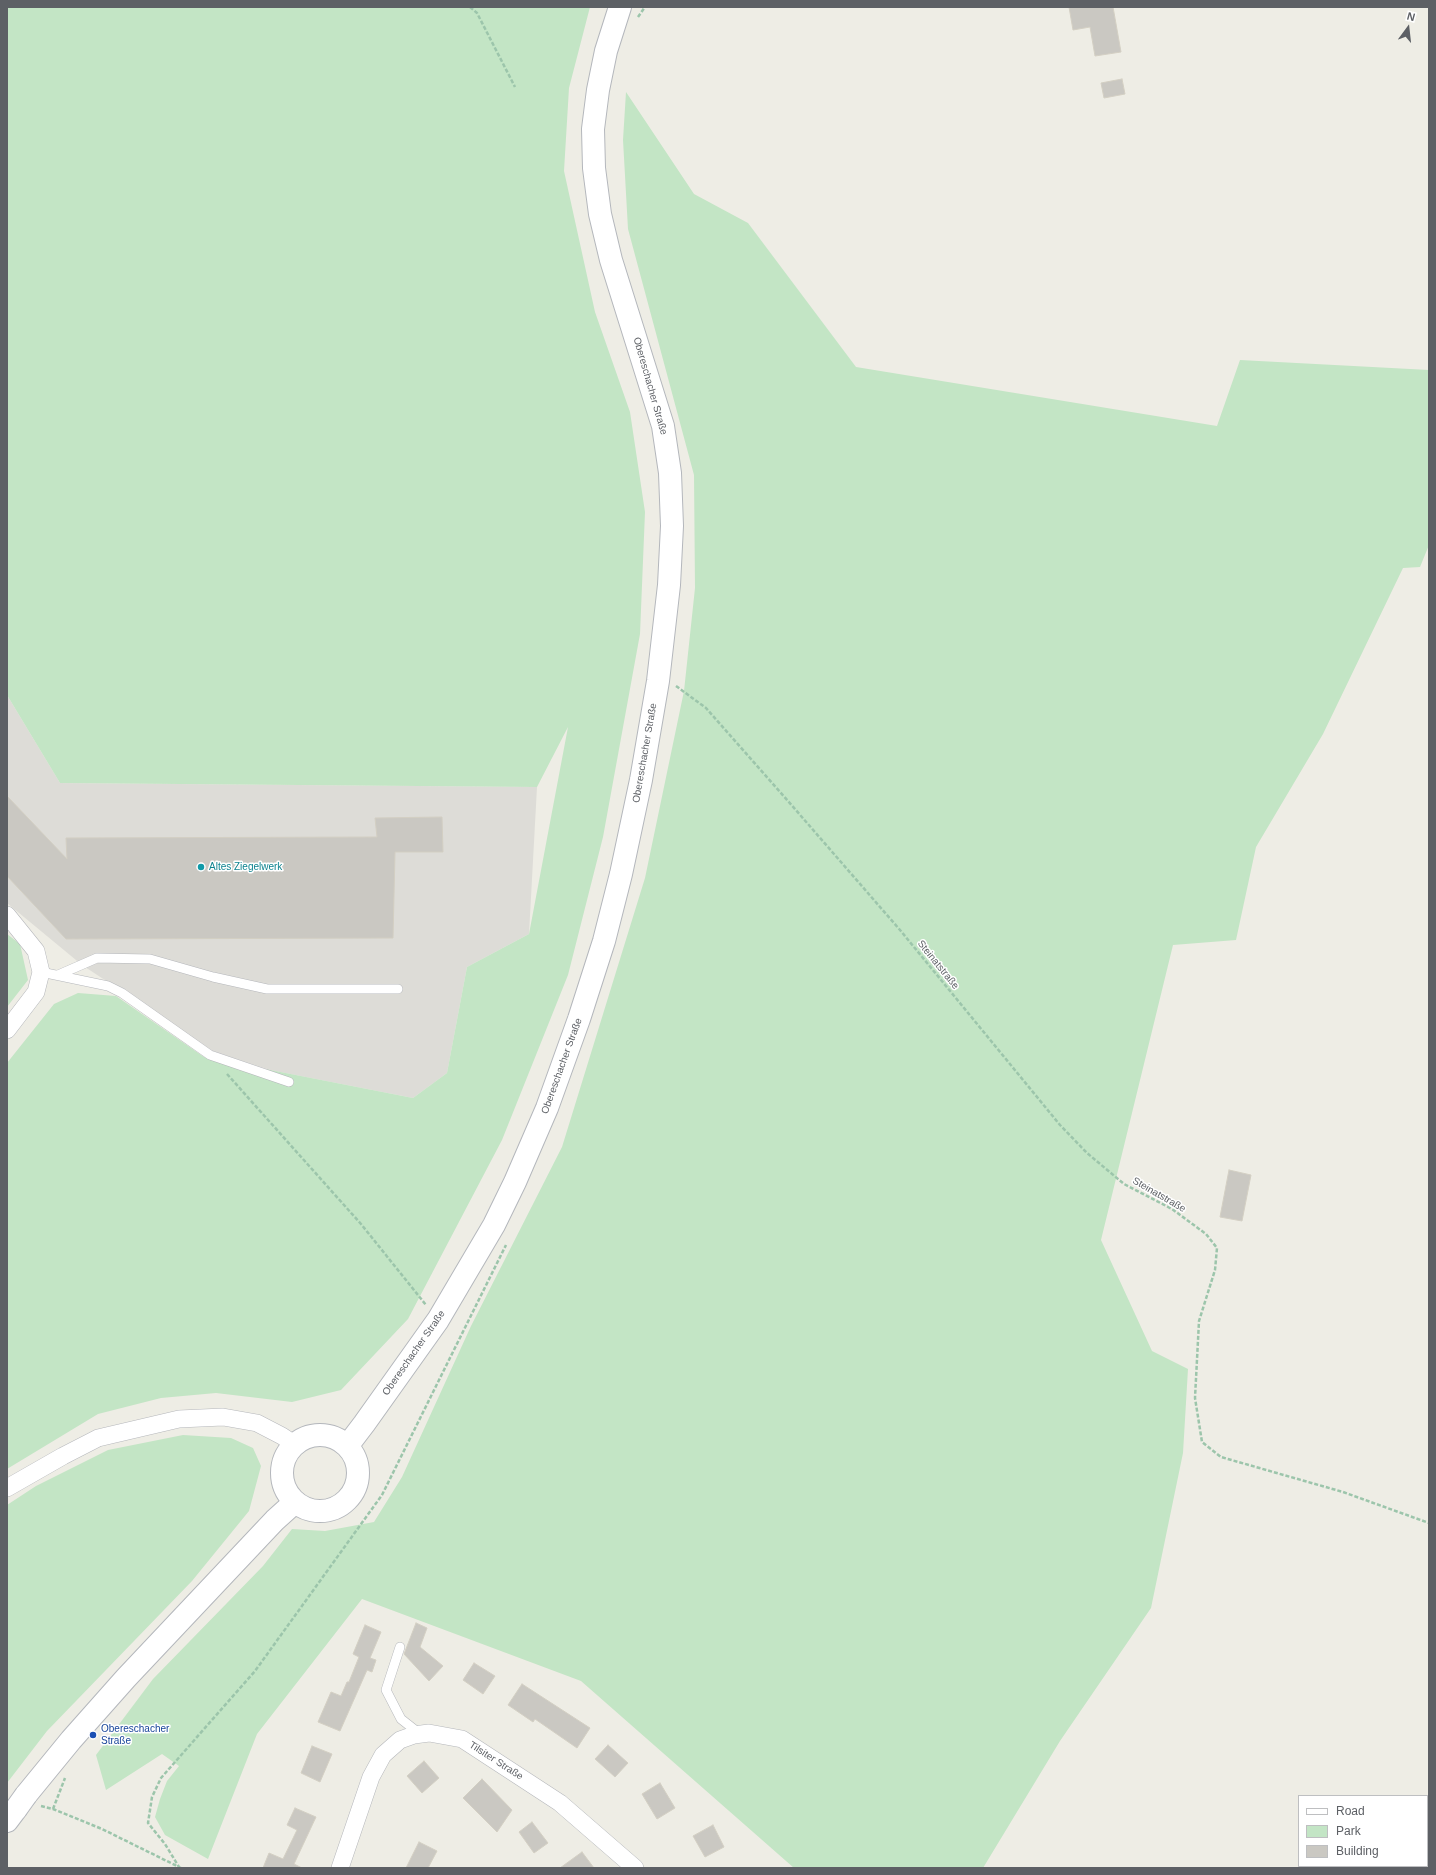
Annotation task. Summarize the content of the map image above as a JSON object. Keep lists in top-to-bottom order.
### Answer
{
  "streets": {
    "main road": ["Obereschacher Straße"],
    "street": ["Tilsiter Straße"],
    "path": ["Steinatstraße"]
  },
  "places": ["Altes Ziegelwerk", "Obereschacher Straße"],
  "legend": ["Road", "Park", "Building"],
  "north": "top"
}
